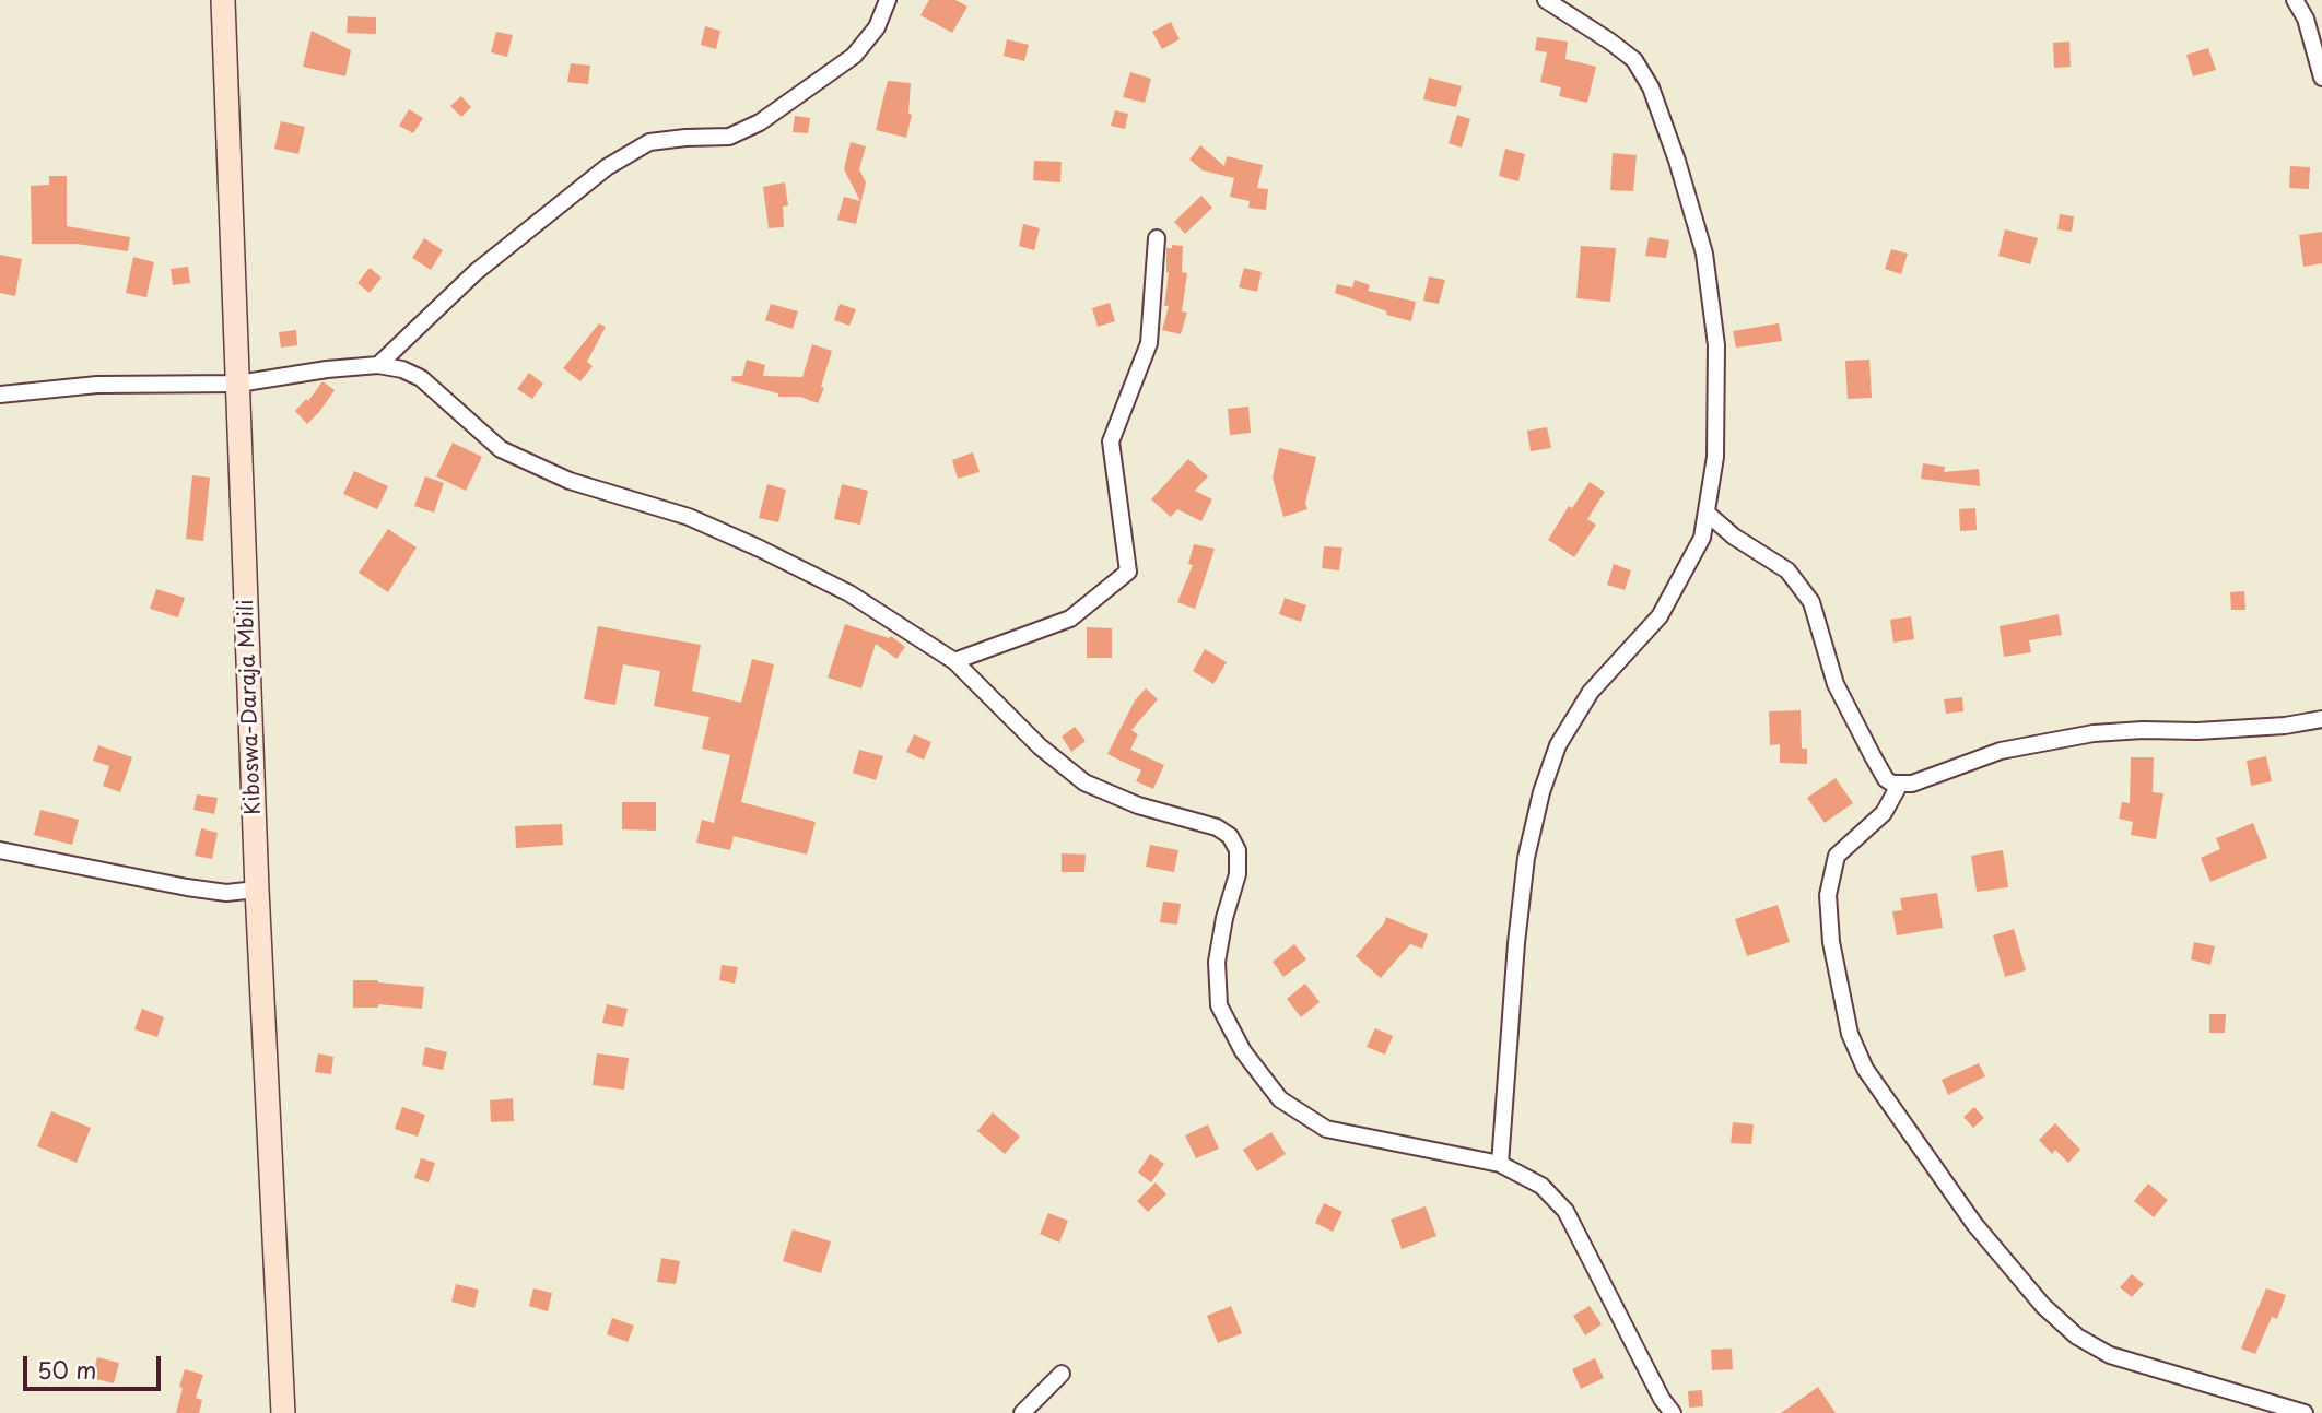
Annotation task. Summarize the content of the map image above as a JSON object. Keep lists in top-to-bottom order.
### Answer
{
  "streets": {
    "main road": ["Kiboswa-Daraja Mbili"]
  },
  "scale_bar": "50 m"
}
